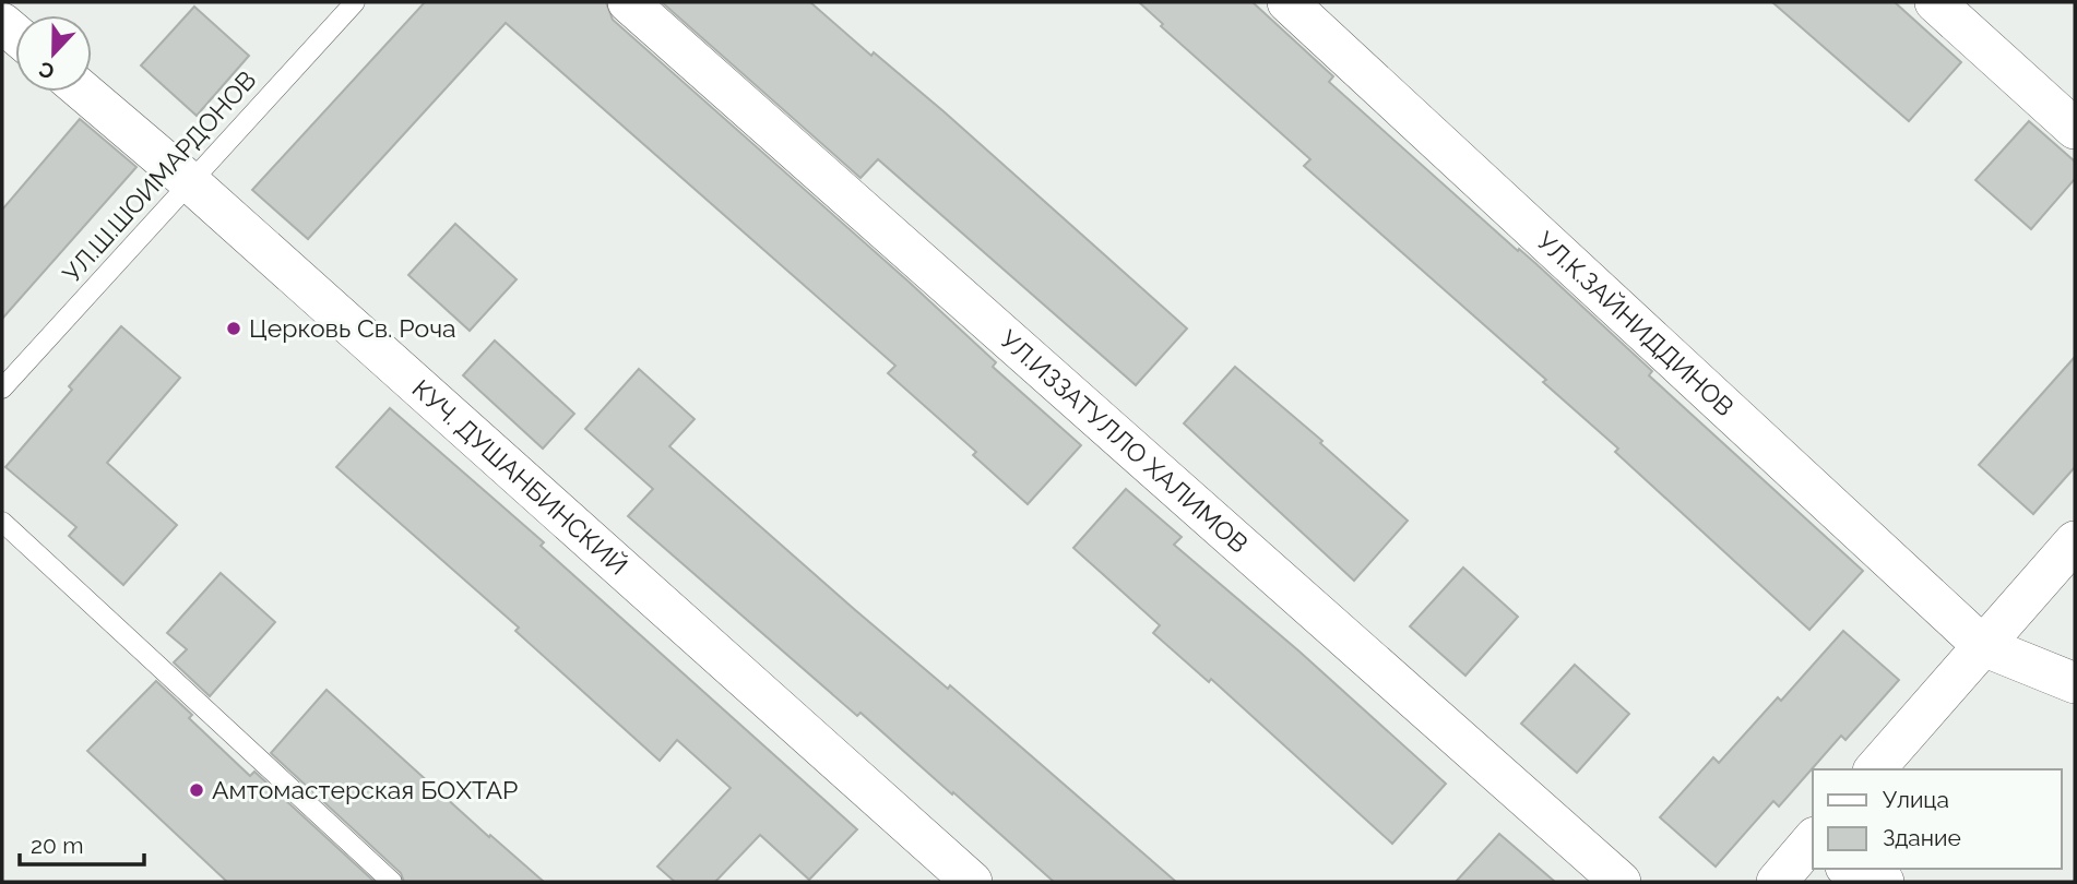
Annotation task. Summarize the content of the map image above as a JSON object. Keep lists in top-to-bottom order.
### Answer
{
  "streets": {
    "street": ["УЛ.К.ЗАЙНИДДИНОВ", "УЛ.ИЗЗАТУЛЛО ХАЛИМОВ", "КУЧ. ДУШАНБИНСКИЙ"],
    "lane": ["УЛ.Ш.ШОИМАРДОНОВ"]
  },
  "crossings": [
    ["УЛ.Ш.ШОИМАРДОНОВ", "КУЧ. ДУШАНБИНСКИЙ"]
  ],
  "places": ["Церковь Св. Роча", "Амтомастерская БОХТАР"],
  "legend": ["Улица", "Здание"],
  "scale_bar": "20 m",
  "north": "bottom"
}
